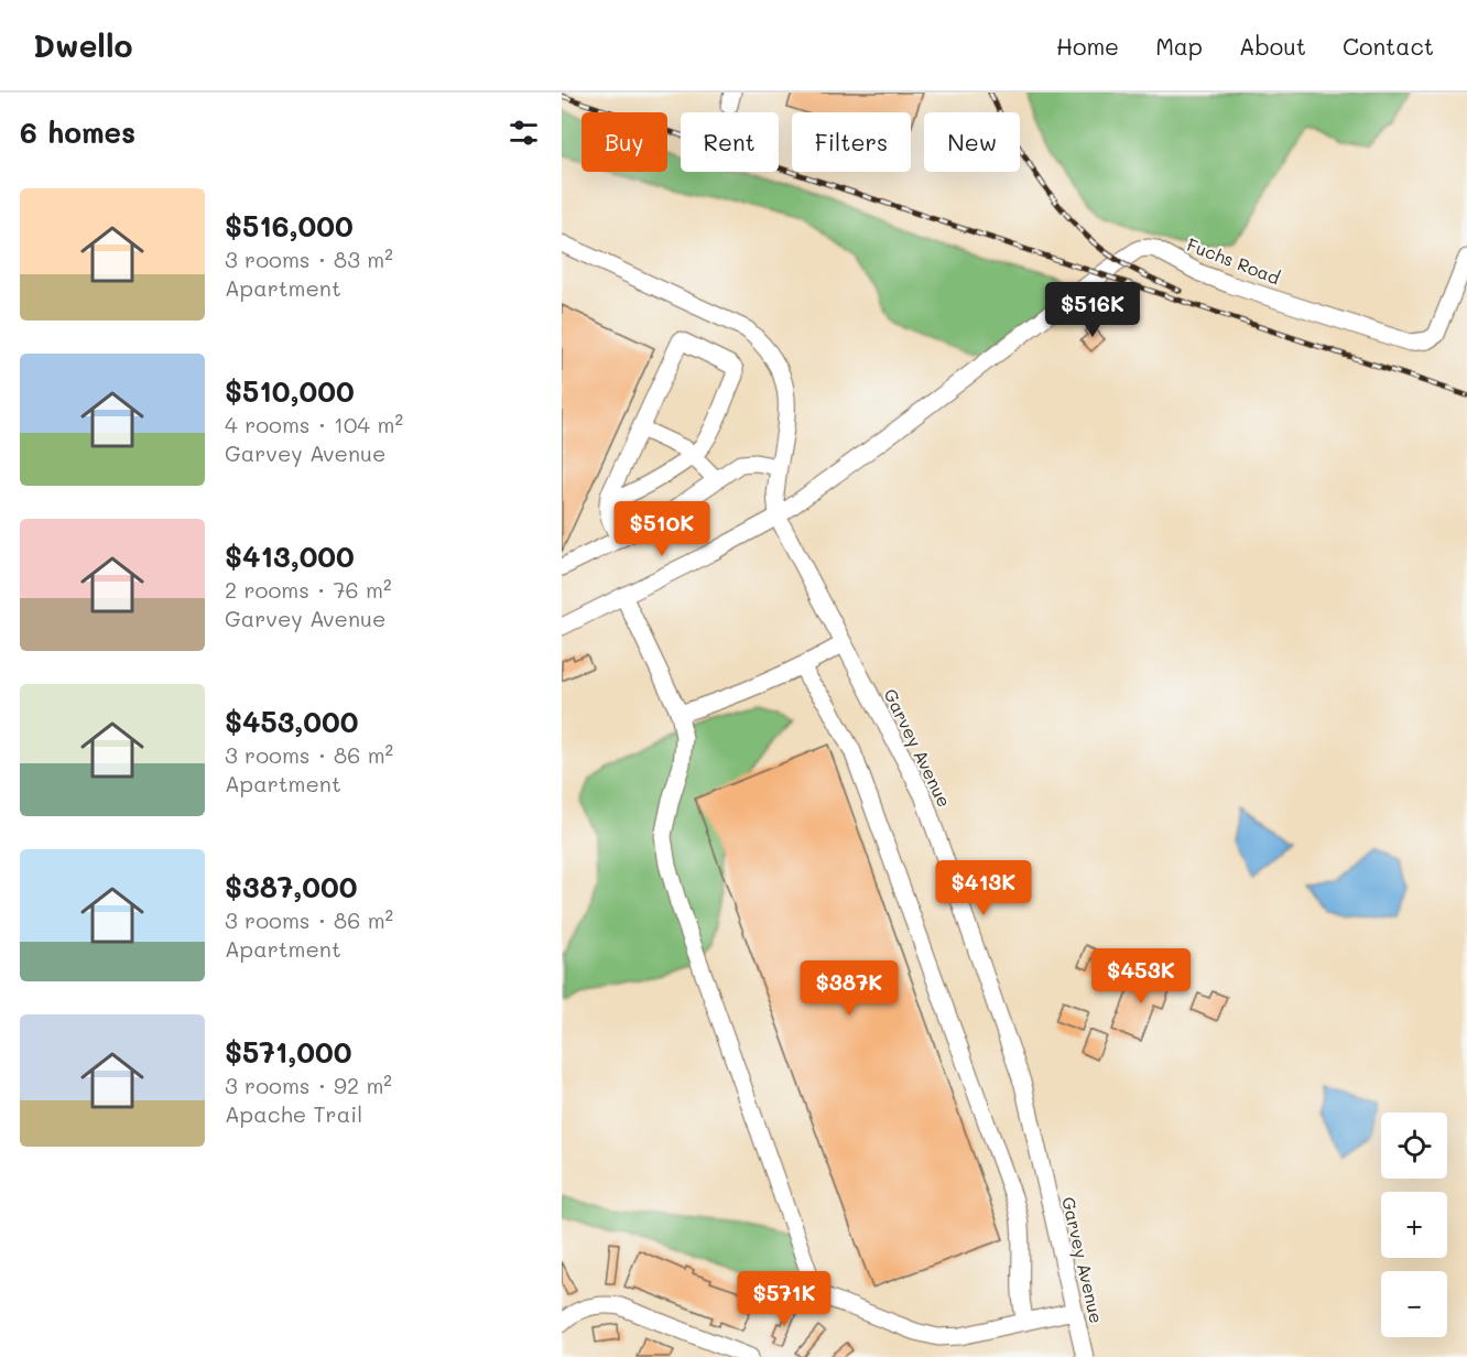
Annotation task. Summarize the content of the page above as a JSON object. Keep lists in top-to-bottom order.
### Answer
{
  "streets": {
    "street": ["Fuchs Road", "Garvey Avenue"]
  },
  "crossings": [
    ["Fuchs Road", "Garvey Avenue"]
  ],
  "page": {
    "header": "Dwello",
    "nav": [
      "Home",
      "Map",
      "About",
      "Contact"
    ],
    "heading": "6 homes",
    "chip": [
      "Buy",
      "Rent",
      "Filters",
      "New"
    ],
    "list": [
      {
        "name": "$516,000",
        "note": "3 rooms · 83 m² · Apartment"
      },
      {
        "name": "$510,000",
        "note": "4 rooms · 104 m² · Garvey Avenue"
      },
      {
        "name": "$413,000",
        "note": "2 rooms · 76 m² · Garvey Avenue"
      },
      {
        "name": "$453,000",
        "note": "3 rooms · 86 m² · Apartment"
      },
      {
        "name": "$387,000",
        "note": "3 rooms · 86 m² · Apartment"
      },
      {
        "name": "$571,000",
        "note": "3 rooms · 92 m² · Apache Trail"
      }
    ],
    "price": [
      "$516K",
      "$510K",
      "$413K",
      "$453K",
      "$387K",
      "$571K"
    ],
    "map_buttons": ["+", "−"]
  }
}
